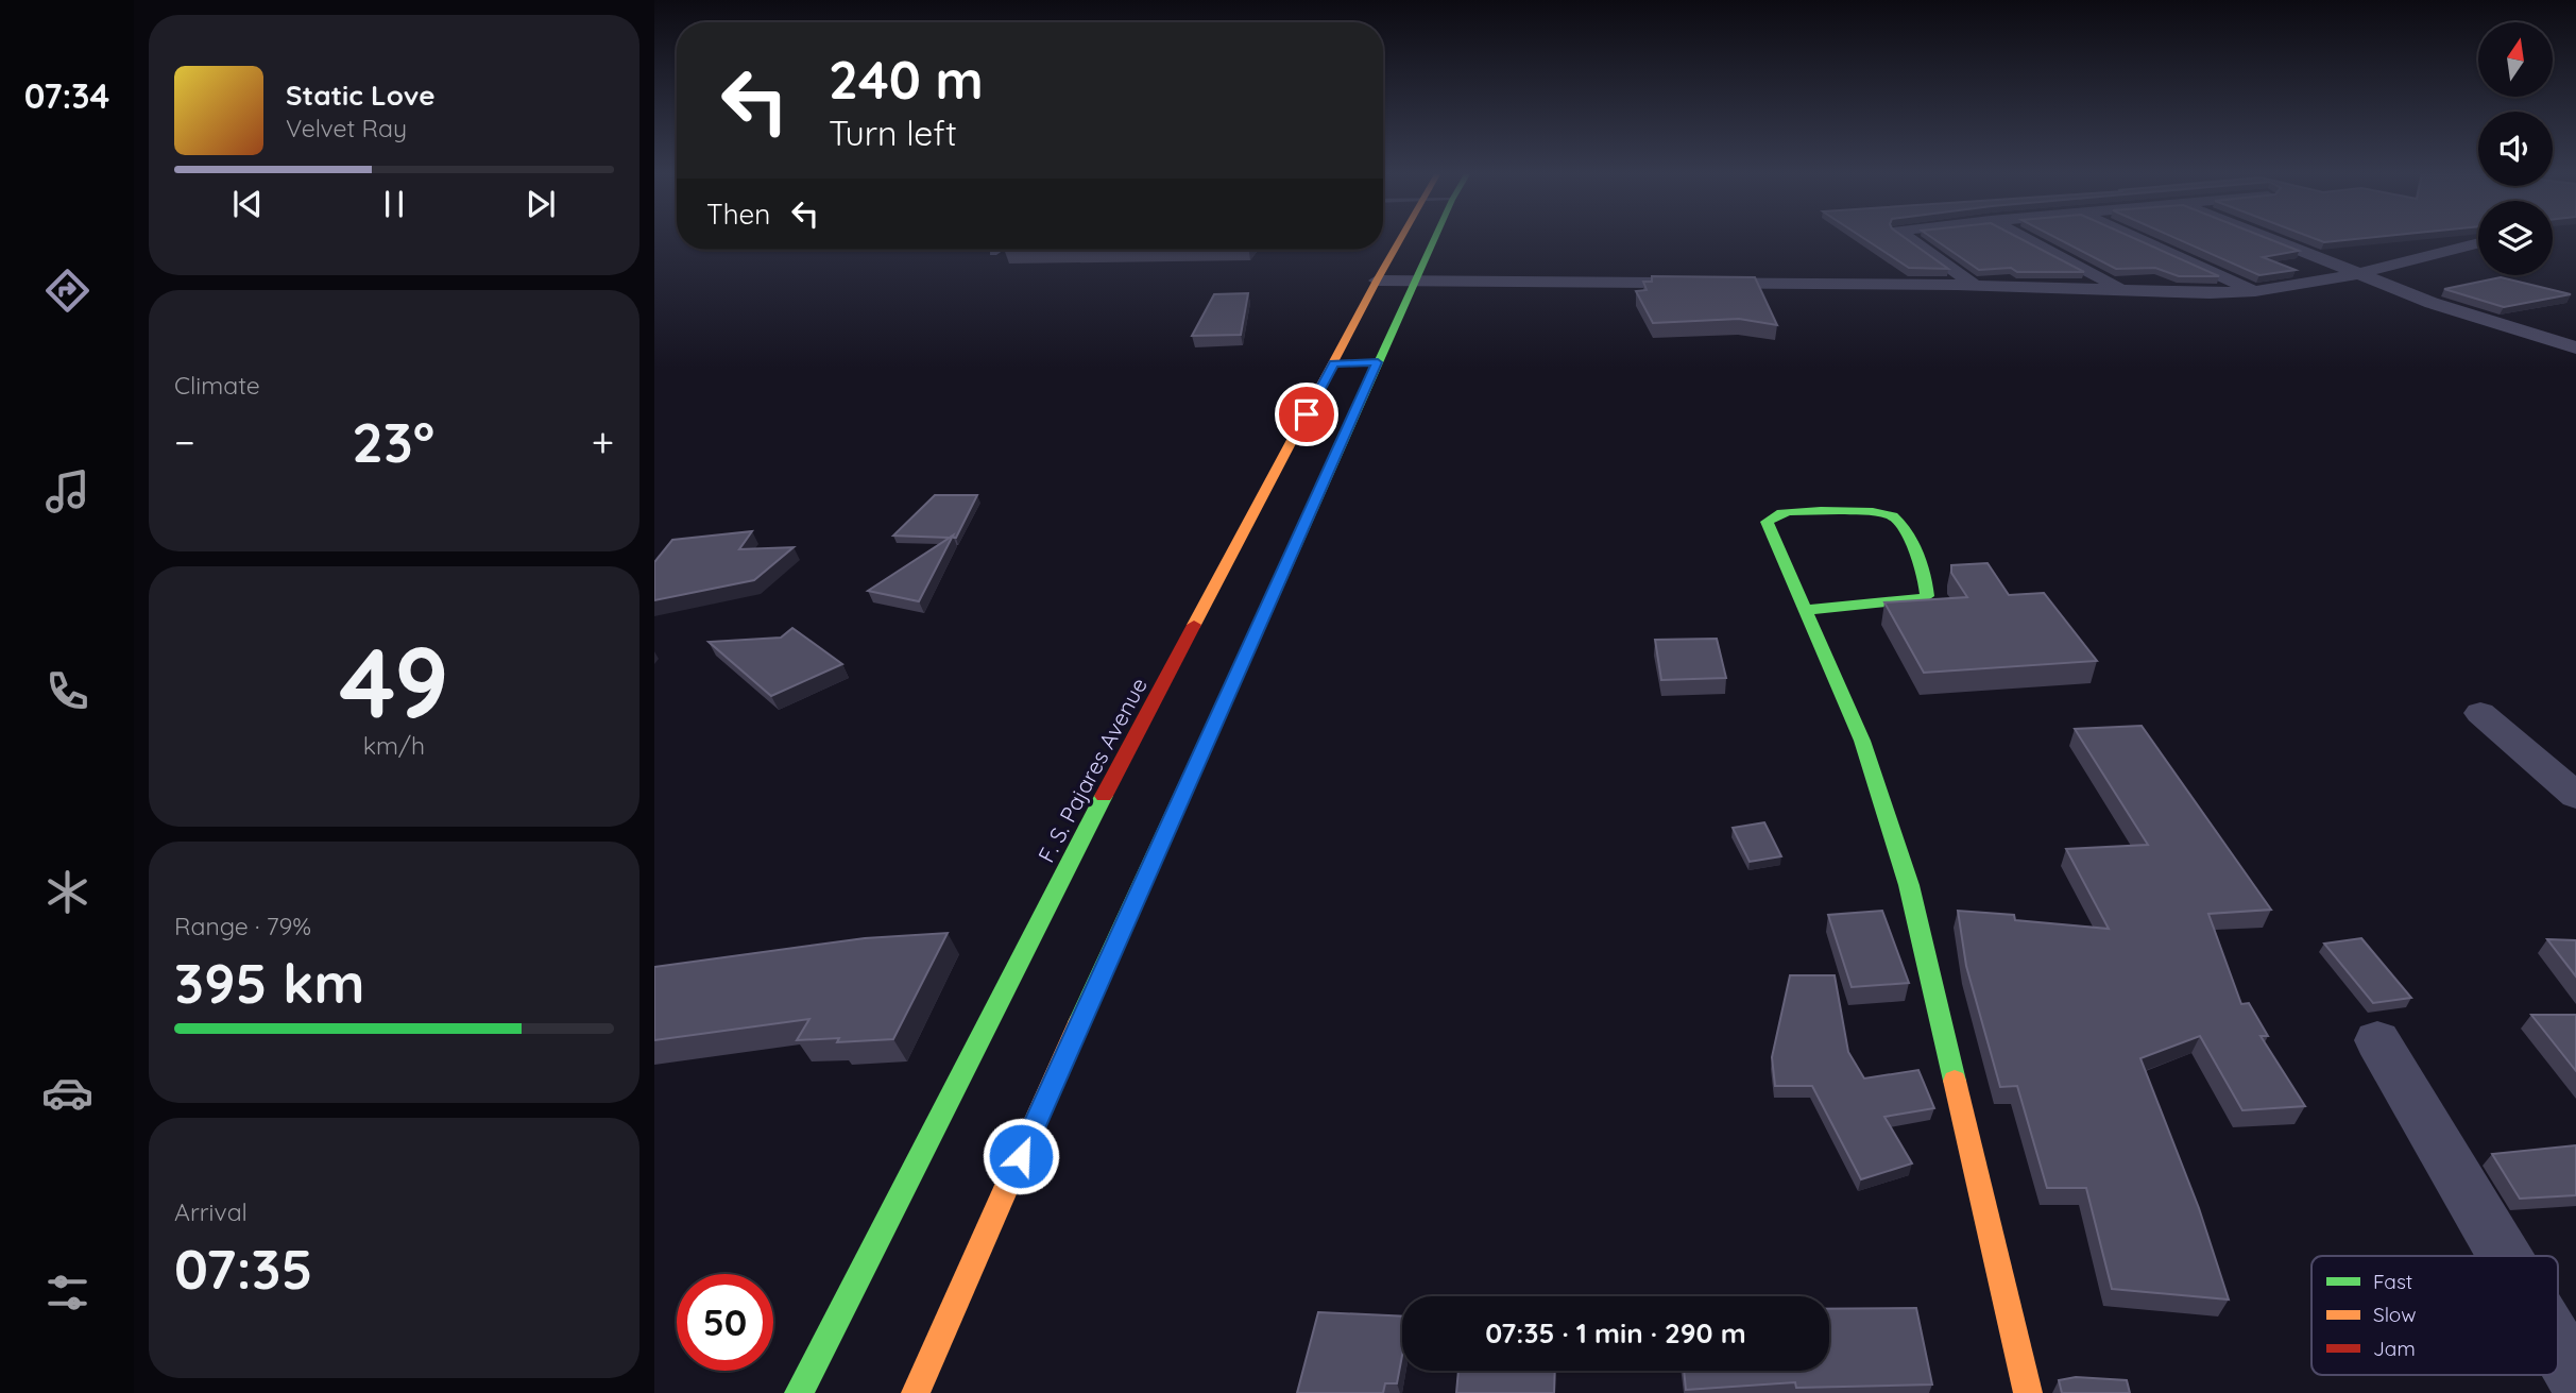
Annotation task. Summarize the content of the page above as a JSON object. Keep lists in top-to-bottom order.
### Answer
{
  "streets": {
    "main road": ["F. S. Pajares Avenue"]
  },
  "legend": ["Fast", "Slow", "Jam"],
  "north": "top",
  "page": {
    "tabs": "07:34",
    "turn": ["240 m", "Turn left"],
    "song": ["Static Love", "Velvet Ray"],
    "then": "Then",
    "tile": [
      "Climate",
      ["49", "km/h"],
      ["Range · 79%", "395 km"],
      ["Arrival", "07:35"]
    ],
    "heat": ["−", "23°", "+"],
    "limit": "50",
    "trip": "07:35 · 1 min · 290 m"
  }
}
